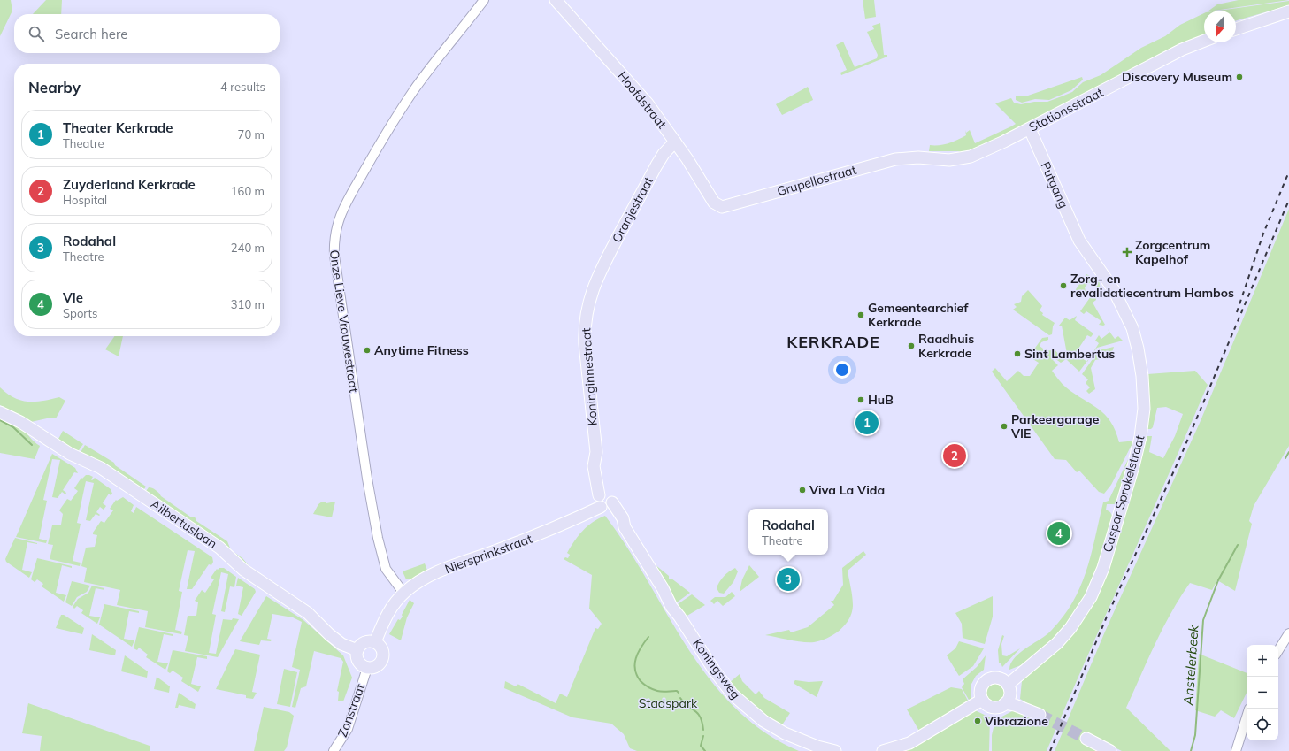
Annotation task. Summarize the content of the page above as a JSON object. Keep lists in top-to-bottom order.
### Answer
{
  "streets": {
    "main road": [
      "Hoofdstraat",
      "Stationsstraat",
      "Grupellostraat",
      "Putgang",
      "Oranjestraat",
      "Koninginnestraat",
      "Caspar Sprokelstraat",
      "Ailbertuslaan",
      "Niersprinkstraat",
      "Koningsweg"
    ],
    "street": ["Onze Lieve Vrouwestraat", "Zonstraat"]
  },
  "crossings": [
    ["Hoofdstraat", "Grupellostraat"],
    ["Hoofdstraat", "Oranjestraat"],
    ["Stationsstraat", "Grupellostraat"],
    ["Stationsstraat", "Putgang"],
    ["Putgang", "Caspar Sprokelstraat"],
    ["Oranjestraat", "Koninginnestraat"],
    ["Onze Lieve Vrouwestraat", "Niersprinkstraat"],
    ["Koninginnestraat", "Niersprinkstraat"],
    ["Koninginnestraat", "Koningsweg"],
    ["Ailbertuslaan", "Zonstraat"],
    ["Niersprinkstraat", "Koningsweg"]
  ],
  "districts": ["KERKRADE"],
  "water": ["Anstelerbeek"],
  "parks": ["Stadspark"],
  "places": {
    "other": [
      "Discovery Museum",
      "Zorg- en revalidatiecentrum Hambos",
      "Gemeentearchief Kerkrade",
      "Raadhuis Kerkrade",
      "Anytime Fitness",
      "Sint Lambertus",
      "HuB",
      "Parkeergarage VIE",
      "Viva La Vida",
      "Vibrazione"
    ],
    "health": ["Zorgcentrum Kapelhof"]
  },
  "north": "bottom",
  "page": {
    "search": "Search here",
    "heading": ["Nearby", "4 results"],
    "list": [
      {
        "mark": "1",
        "name": "Theater Kerkrade",
        "note": "Theatre",
        "value": "70 m"
      },
      {
        "mark": "2",
        "name": "Zuyderland Kerkrade",
        "note": "Hospital",
        "value": "160 m"
      },
      {
        "mark": "3",
        "name": "Rodahal",
        "note": "Theatre",
        "value": "240 m"
      },
      {
        "mark": "4",
        "name": "Vie",
        "note": "Sports",
        "value": "310 m"
      }
    ],
    "pins": [
      "1",
      "2",
      "4",
      "3"
    ],
    "popup": ["Rodahal", "Theatre"],
    "map_buttons": ["+", "−"]
  }
}
